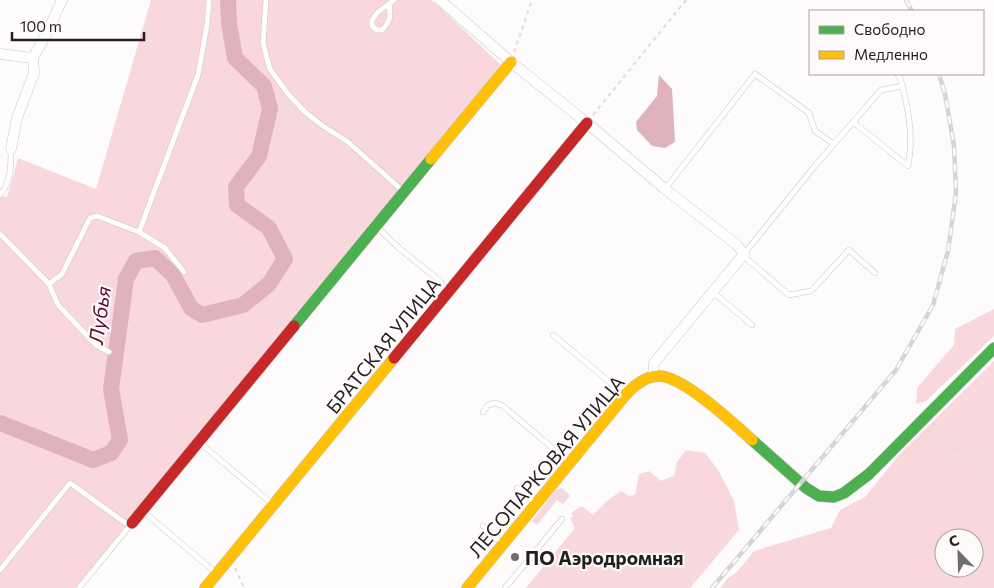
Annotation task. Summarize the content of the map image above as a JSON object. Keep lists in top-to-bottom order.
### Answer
{
  "streets": {
    "street": ["БРАТСКАЯ УЛИЦА", "ЛЕСОПАРКОВАЯ УЛИЦА"]
  },
  "water": ["Лубья"],
  "places": ["ПО Аэродромная"],
  "legend": ["Свободно", "Медленно"],
  "scale_bar": "100 m",
  "north": "top left"
}
